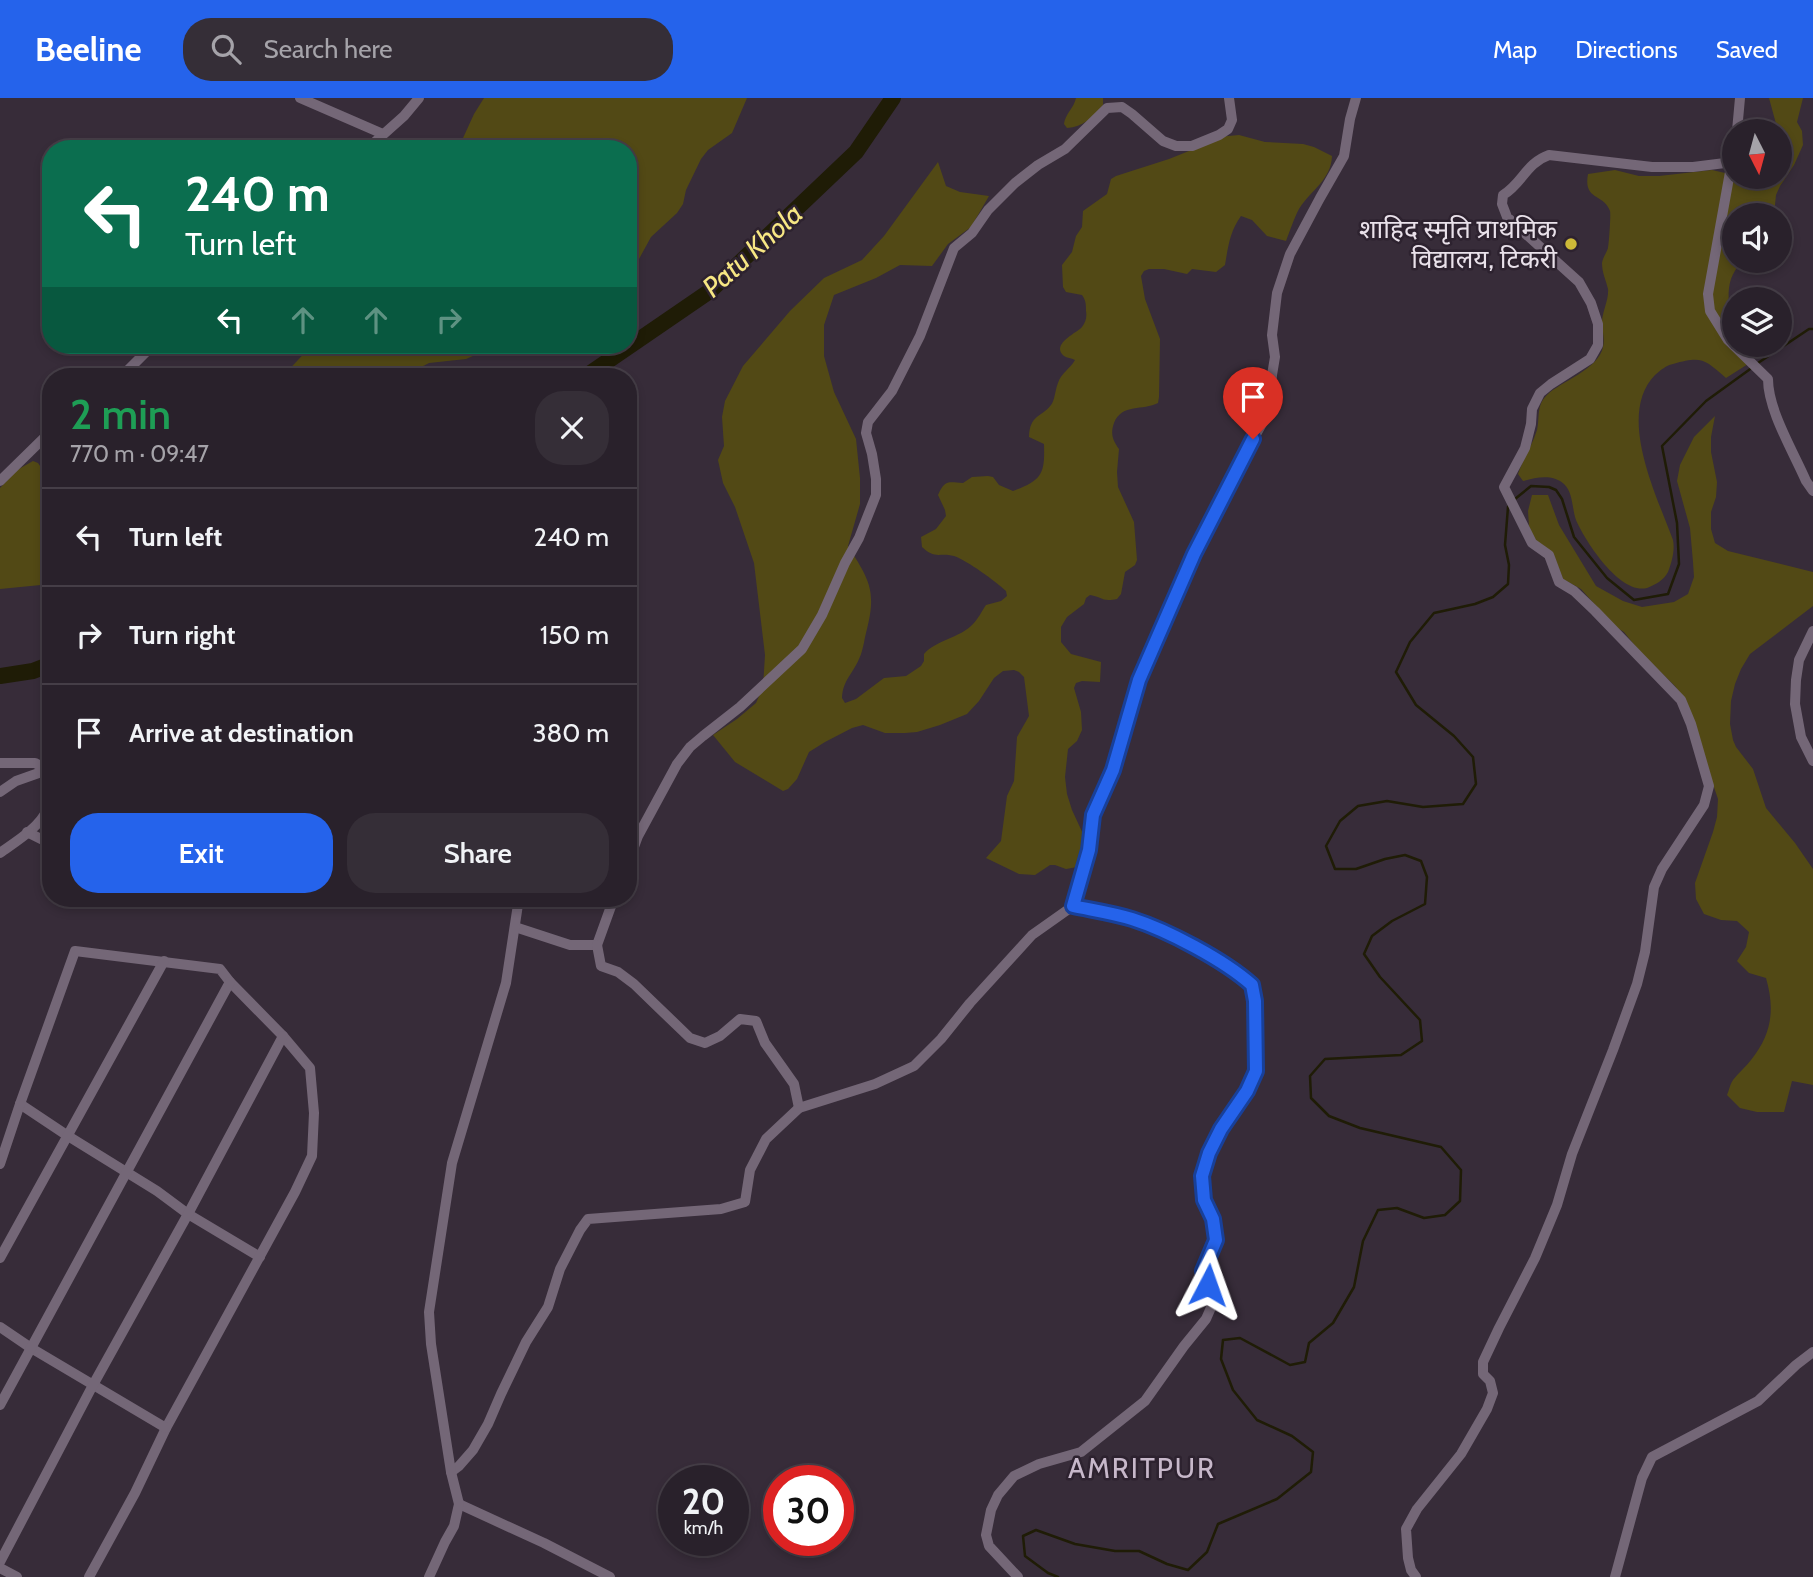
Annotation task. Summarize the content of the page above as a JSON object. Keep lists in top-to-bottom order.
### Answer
{
  "districts": ["AMRITPUR"],
  "water": ["Patu Khola"],
  "places": ["शाहिद स्मृति प्राथमिक विद्यालय, टिकरी"],
  "north": "bottom",
  "page": {
    "header": "Beeline",
    "search": "Search here",
    "nav": ["Map", "Directions", "Saved"],
    "turn": ["240 m", "Turn left"],
    "heading": ["2 min", "770 m · 09:47"],
    "list": [
      {
        "name": "Turn left",
        "value": "240 m"
      },
      {
        "name": "Turn right",
        "value": "150 m"
      },
      {
        "name": "Arrive at destination",
        "value": "380 m"
      }
    ],
    "buttons": ["Exit", "Share"],
    "speed": "20 km/h",
    "limit": "30"
  }
}
